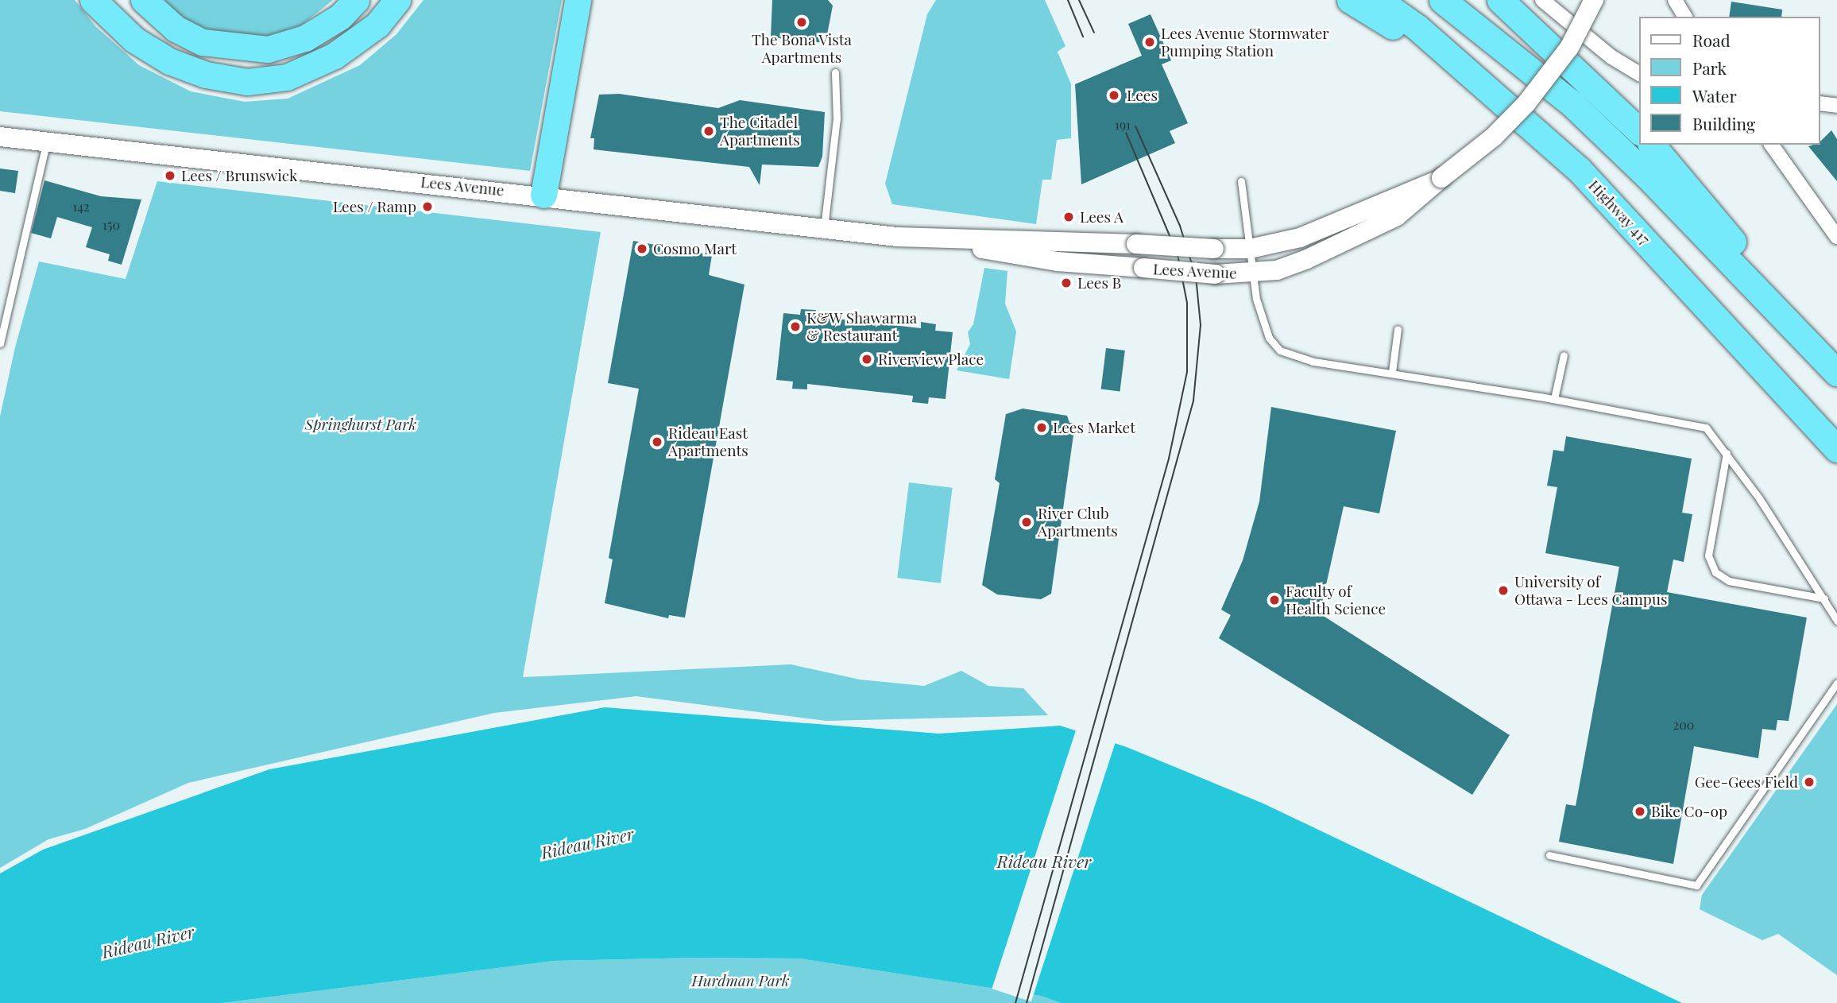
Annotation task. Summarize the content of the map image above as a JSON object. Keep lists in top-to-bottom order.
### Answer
{
  "streets": {
    "highway": ["Highway 417"],
    "main road": ["Lees Avenue"]
  },
  "water": ["Rideau River"],
  "parks": ["Springhurst Park", "Hurdman Park"],
  "places": [
    "The Bona Vista Apartments",
    "Lees Avenue Stormwater Pumping Station",
    "Lees",
    "The Citadel Apartments",
    "Lees / Brunswick",
    "Lees / Ramp",
    "Lees A",
    "Cosmo Mart",
    "Lees B",
    "K&W Shawarma & Restaurant",
    "Riverview Place",
    "Lees Market",
    "Rideau East Apartments",
    "River Club Apartments",
    "University of Ottawa - Lees Campus",
    "Faculty of Health Science",
    "Gee-Gees Field",
    "Bike Co-op"
  ],
  "house_numbers": [
    "191",
    "142",
    "150",
    "200"
  ],
  "legend": [
    "Road",
    "Park",
    "Water",
    "Building"
  ]
}
